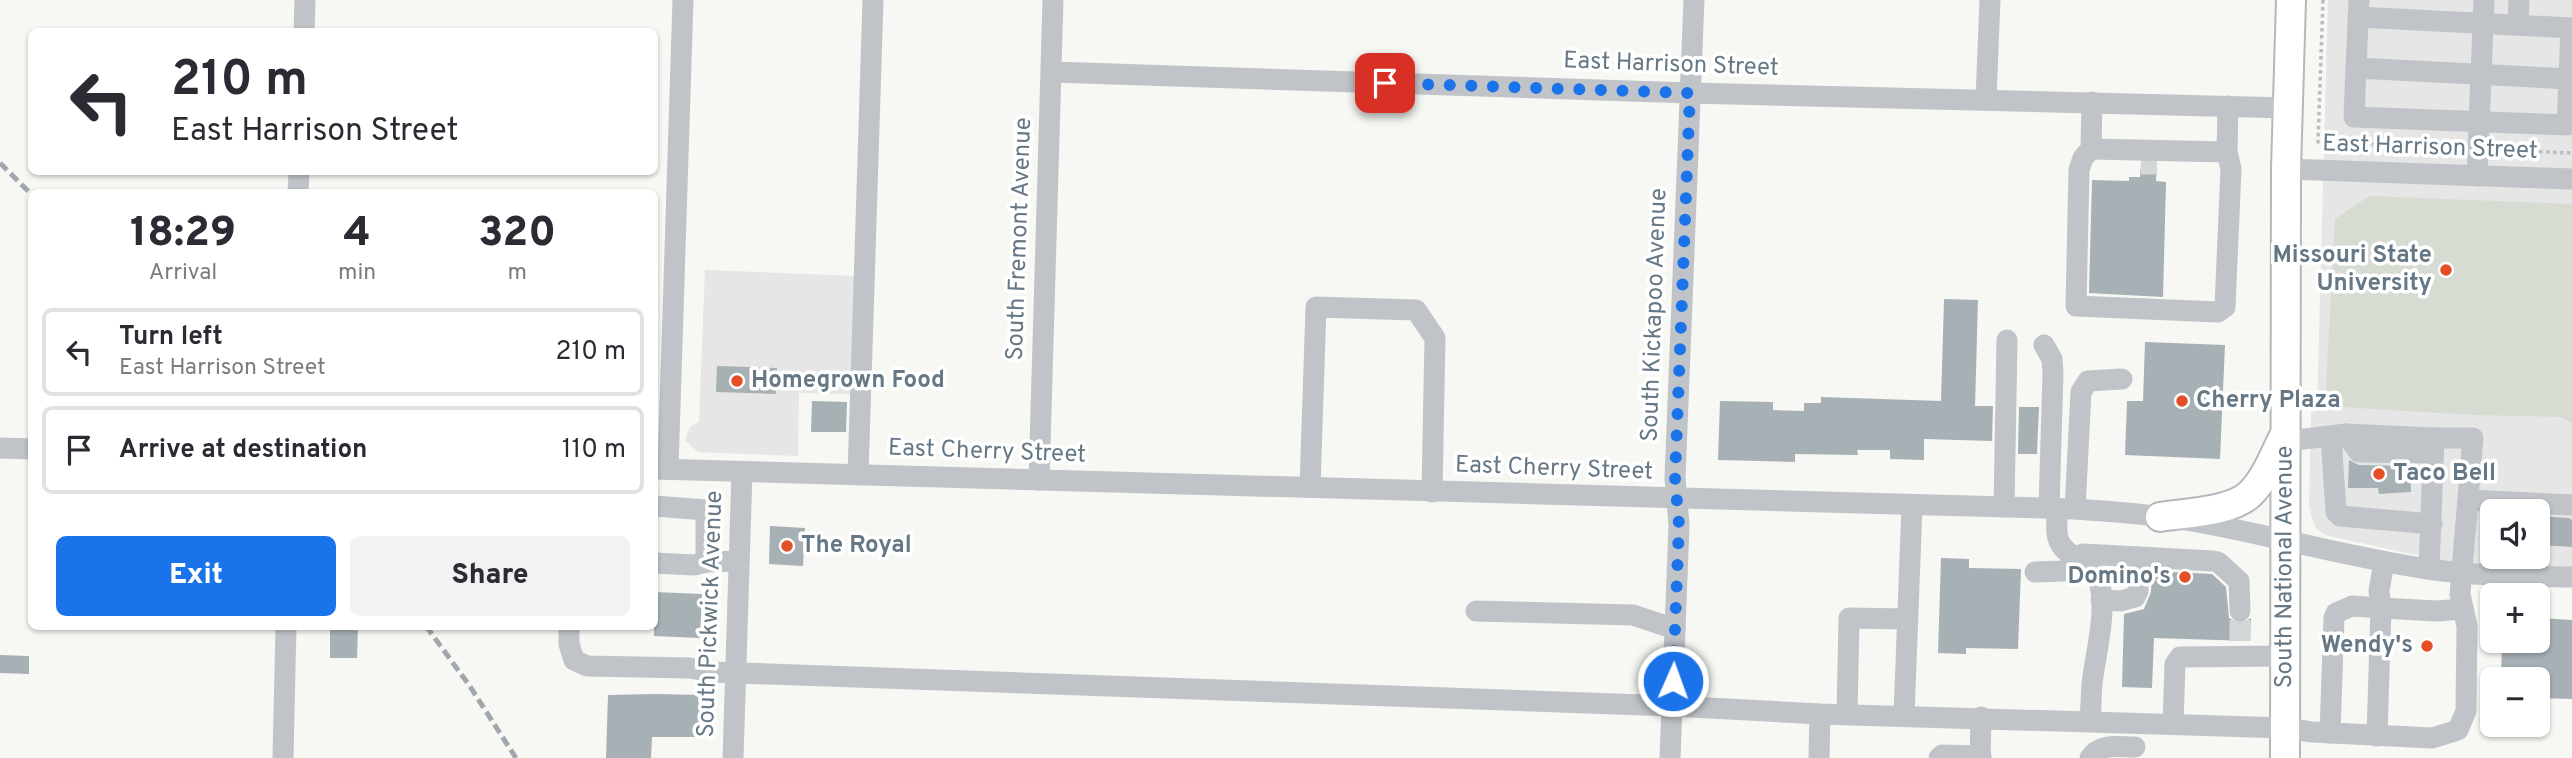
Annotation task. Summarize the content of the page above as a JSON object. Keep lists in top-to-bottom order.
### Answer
{
  "streets": {
    "main road": ["South National Avenue"],
    "street": [
      "East Harrison Street",
      "South Fremont Avenue",
      "South Kickapoo Avenue",
      "East Cherry Street",
      "South Pickwick Avenue"
    ]
  },
  "crossings": [
    ["East Harrison Street", "South Fremont Avenue"],
    ["East Harrison Street", "South Kickapoo Avenue"],
    ["East Harrison Street", "South National Avenue"],
    ["South Fremont Avenue", "East Cherry Street"],
    ["South Kickapoo Avenue", "East Cherry Street"],
    ["East Cherry Street", "South National Avenue"],
    ["East Cherry Street", "South Pickwick Avenue"]
  ],
  "places": [
    "Missouri State University",
    "Homegrown Food",
    "Cherry Plaza",
    "Taco Bell",
    "The Royal",
    "Domino's",
    "Wendy's"
  ],
  "page": {
    "turn": ["210 m", "East Harrison Street"],
    "eta": [
      "18:29",
      "Arrival",
      "4",
      "min",
      "320",
      "m"
    ],
    "list": [
      {
        "name": "Turn left",
        "note": "East Harrison Street",
        "value": "210 m"
      },
      {
        "name": "Arrive at destination",
        "value": "110 m"
      }
    ],
    "map_buttons": ["+", "−"],
    "buttons": ["Exit", "Share"]
  }
}
